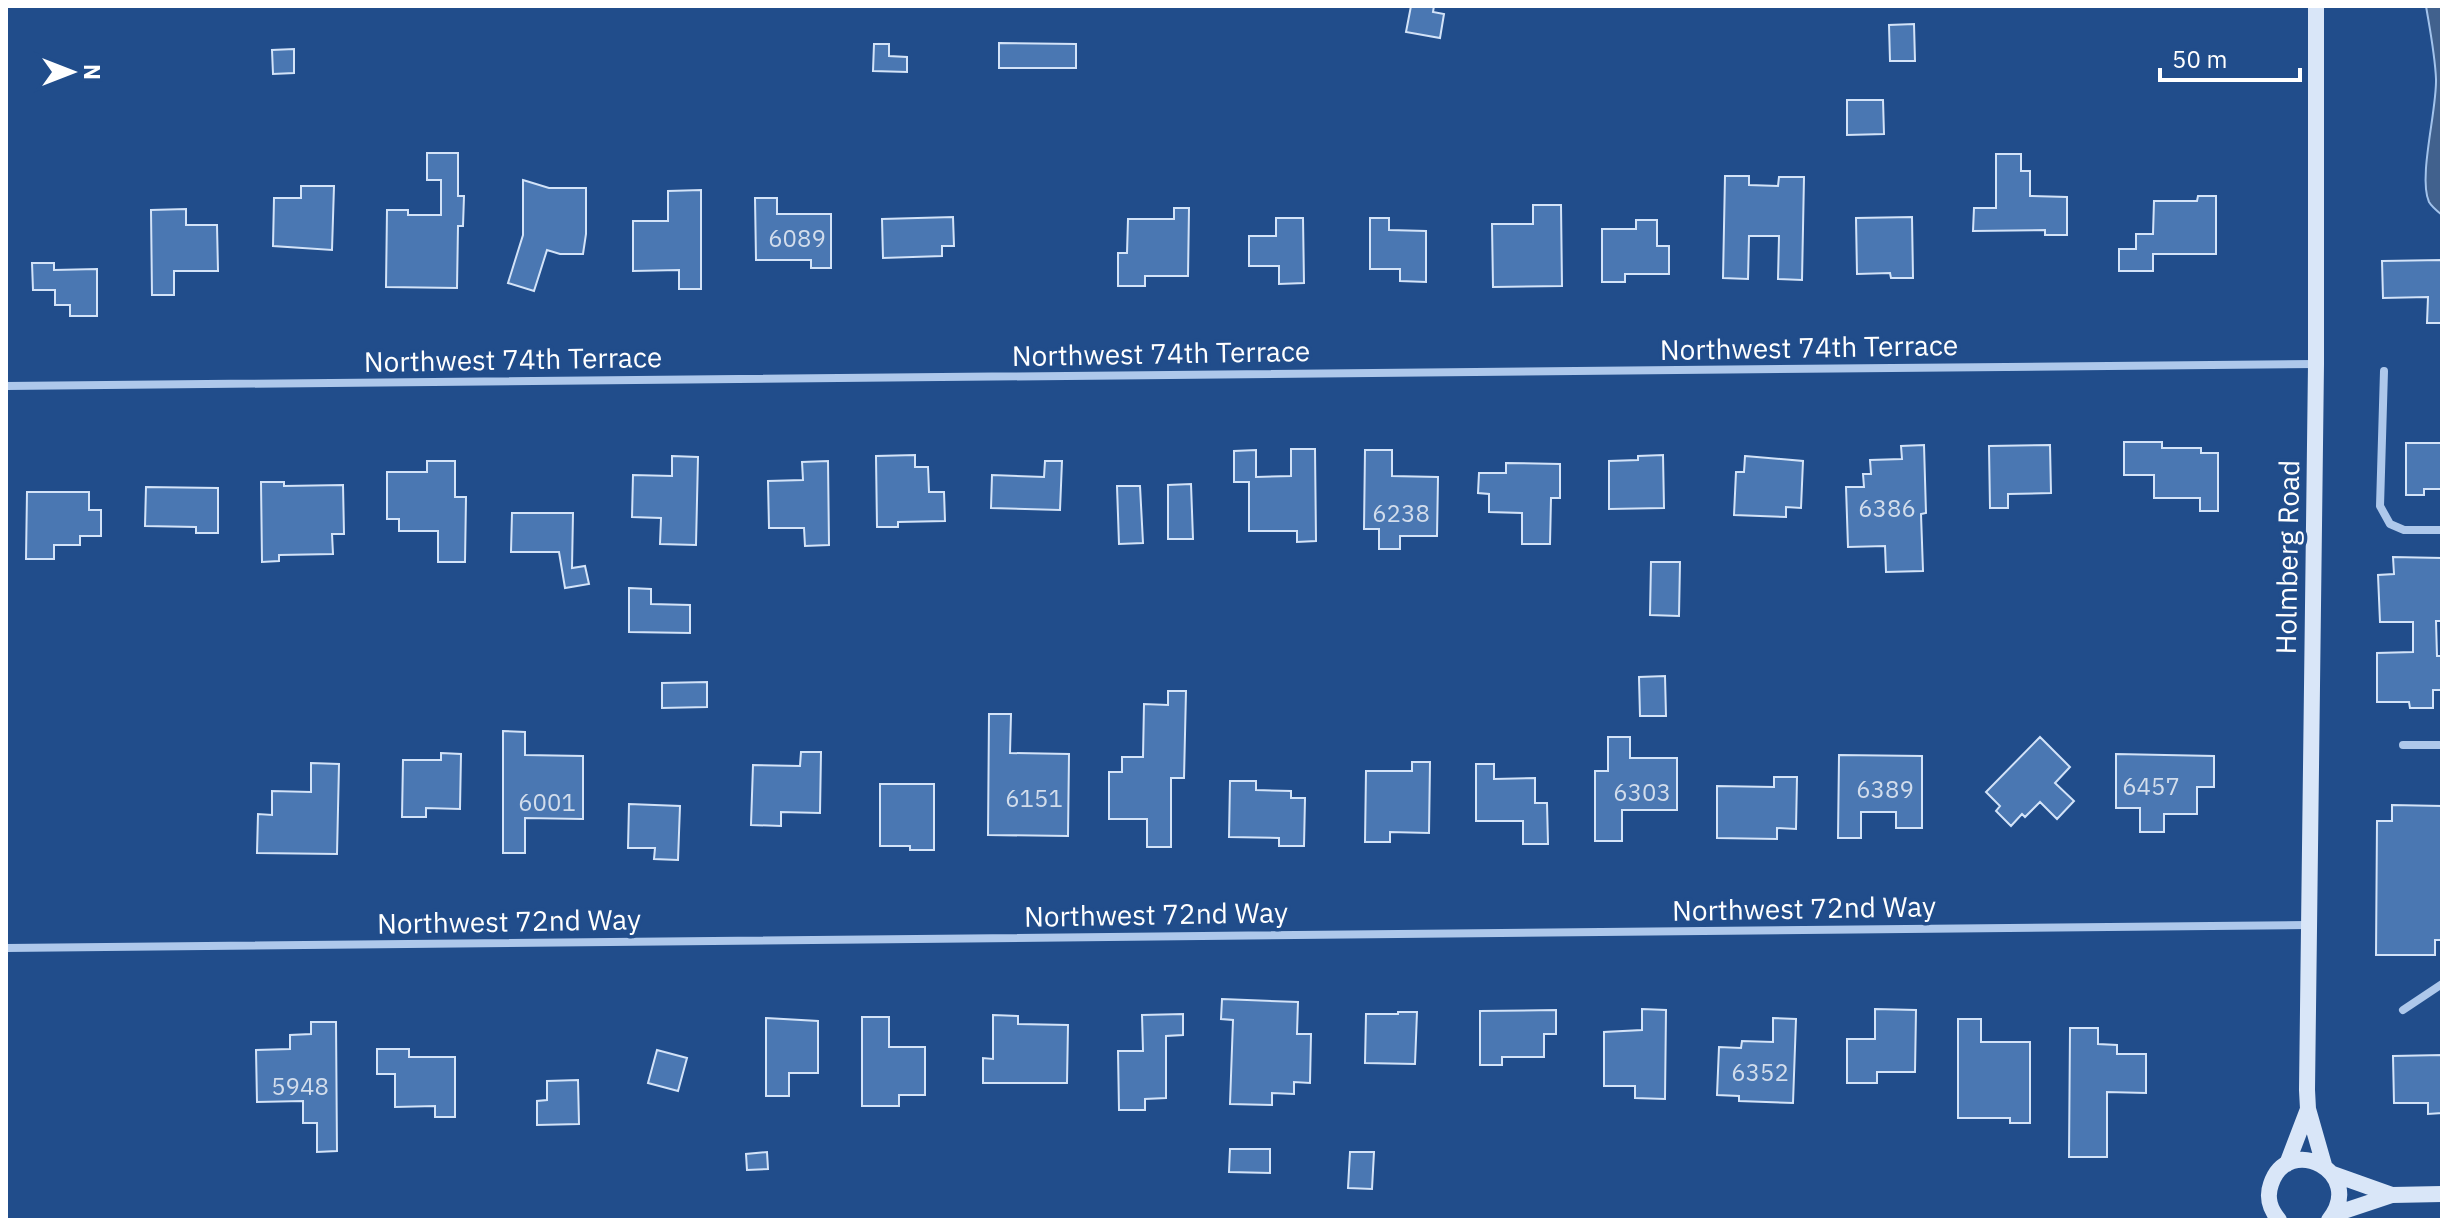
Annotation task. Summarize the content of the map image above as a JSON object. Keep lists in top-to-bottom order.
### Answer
{
  "streets": {
    "street": ["Northwest 74th Terrace", "Holmberg Road", "Northwest 72nd Way"]
  },
  "crossings": [
    ["Northwest 74th Terrace", "Holmberg Road"],
    ["Holmberg Road", "Northwest 72nd Way"]
  ],
  "house_numbers": [
    "6089",
    "6386",
    "6238",
    "6457",
    "6389",
    "6303",
    "6151",
    "6001",
    "6352",
    "5948"
  ],
  "scale_bar": "50 m",
  "north": "right"
}
